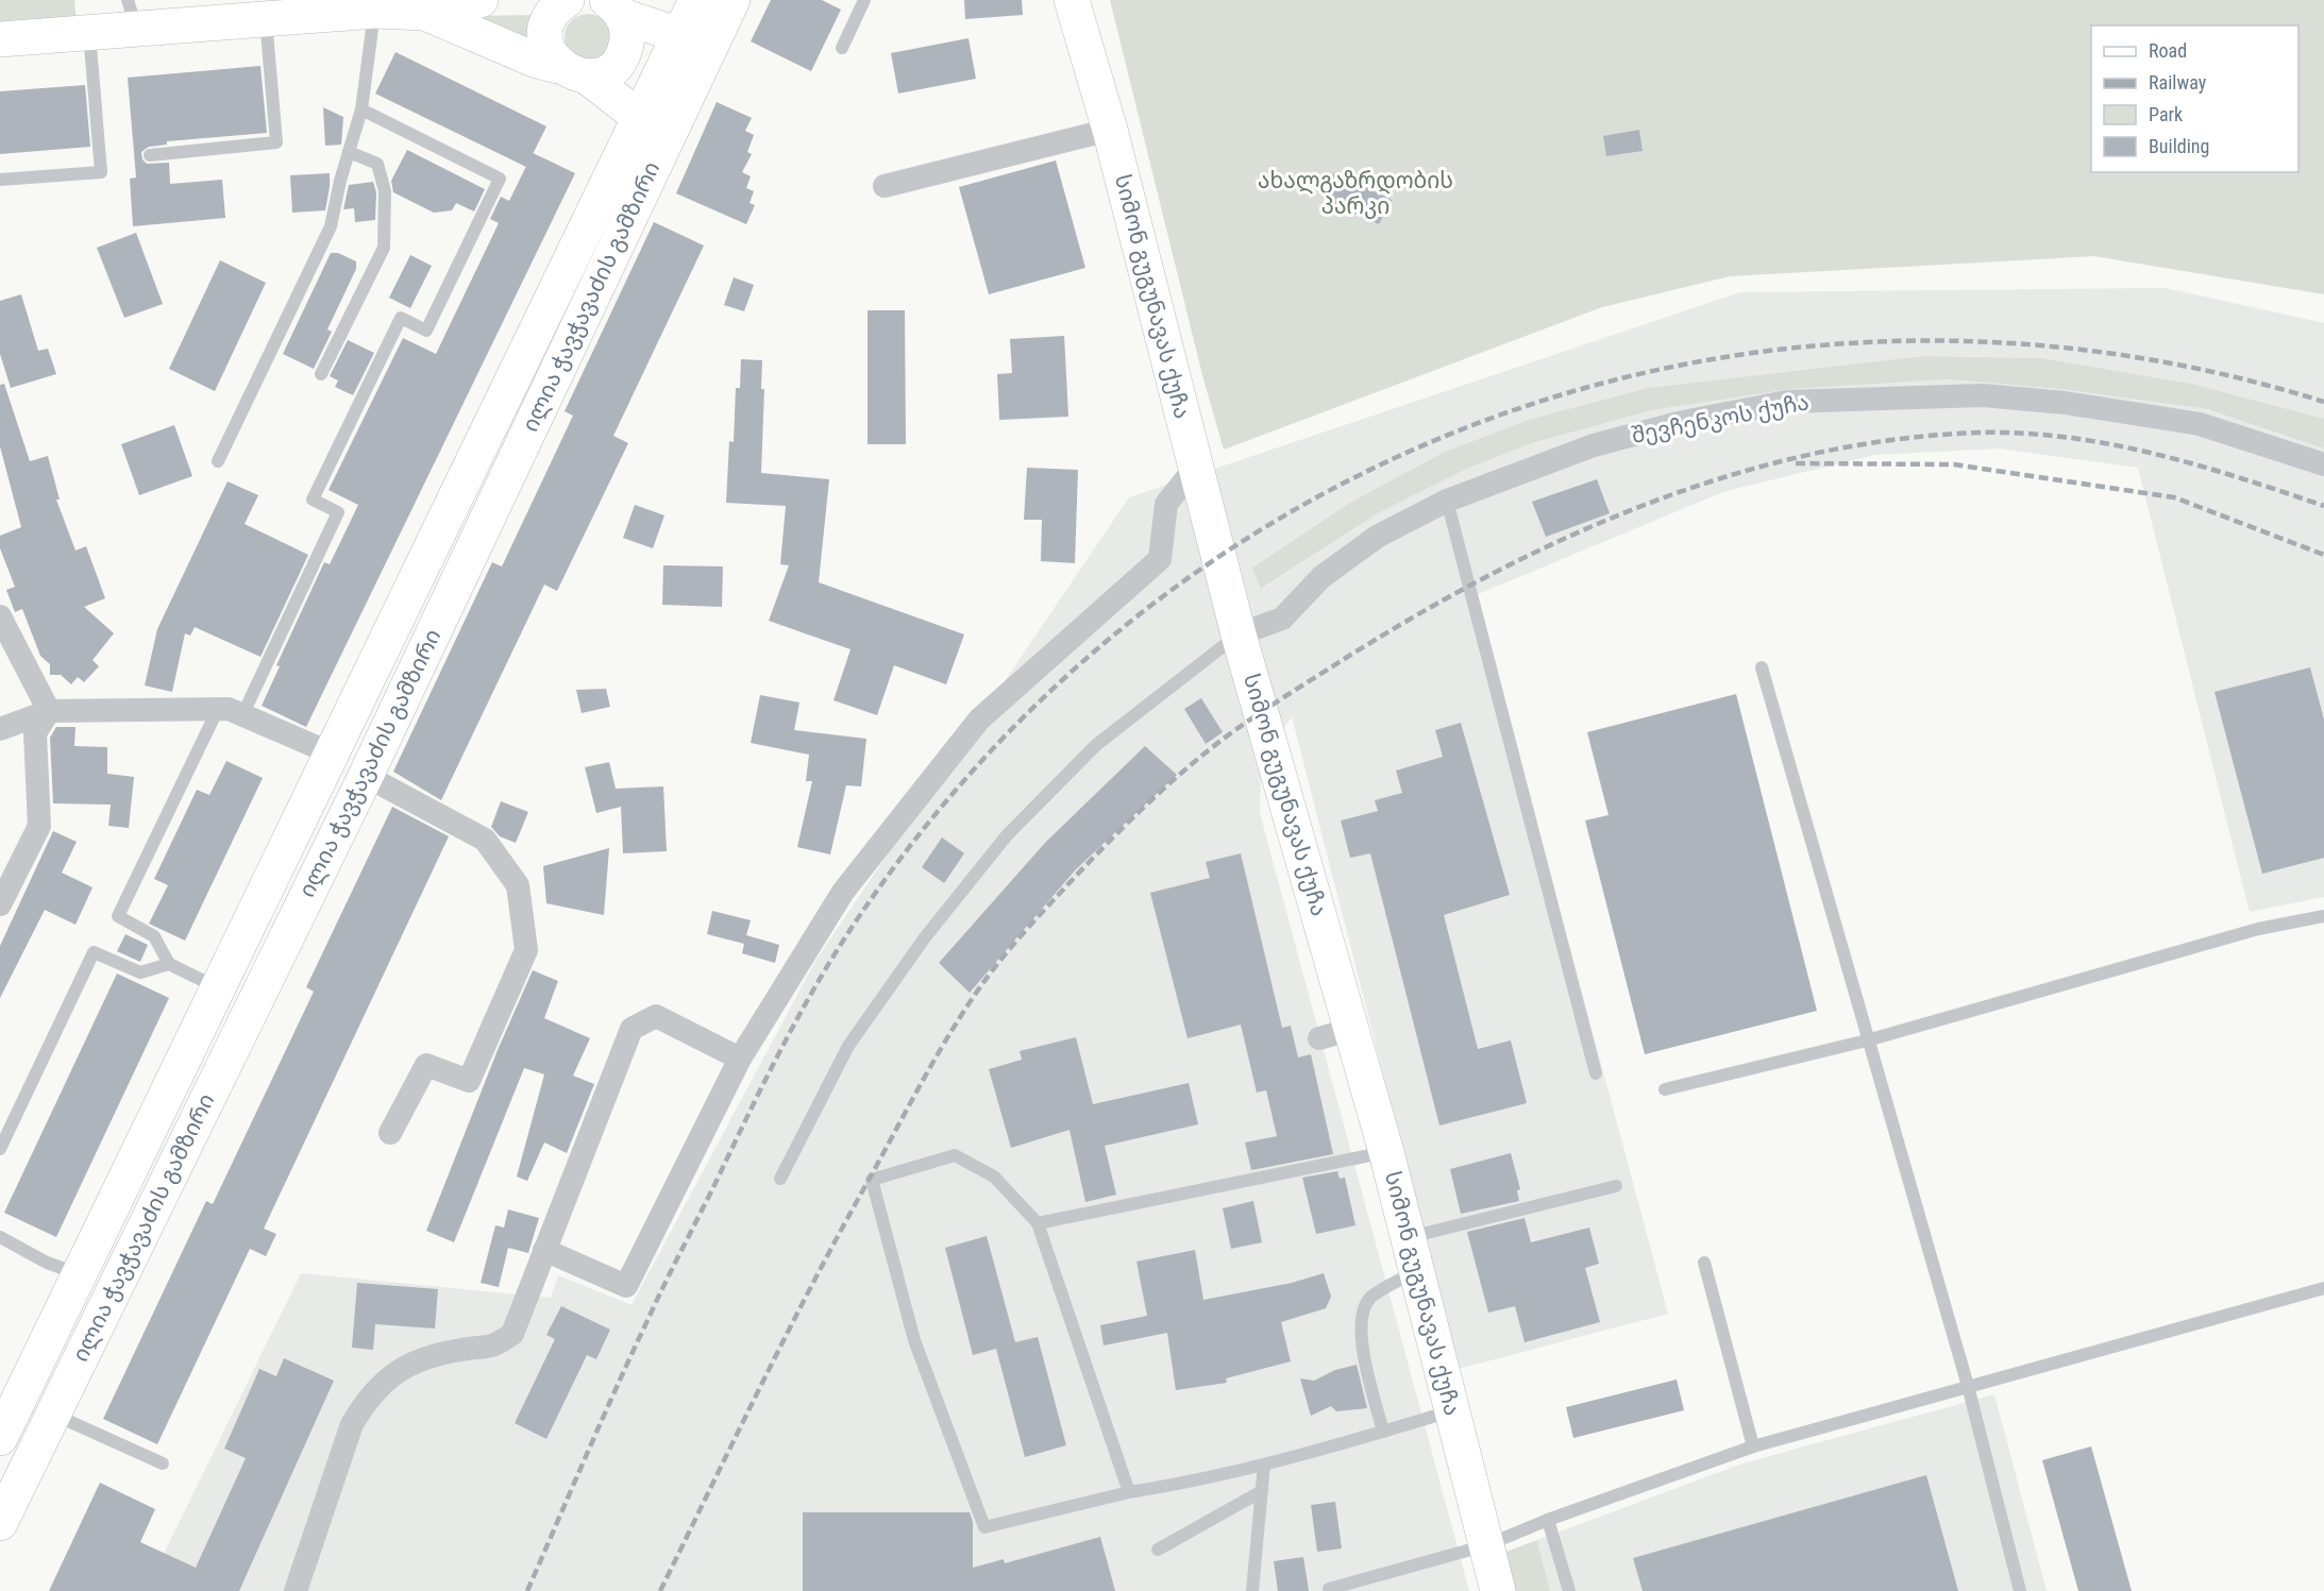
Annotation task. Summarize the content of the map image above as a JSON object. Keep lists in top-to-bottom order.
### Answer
{
  "streets": {
    "main road": ["ილია ჭავჭავაძის გამზირი", "სიმონ გუგუნავას ქუჩა"],
    "street": ["შევჩენკოს ქუჩა"]
  },
  "crossings": [
    ["სიმონ გუგუნავას ქუჩა", "შევჩენკოს ქუჩა"]
  ],
  "parks": ["ახალგაზრდობის პარკი"],
  "legend": [
    "Road",
    "Railway",
    "Park",
    "Building"
  ]
}
